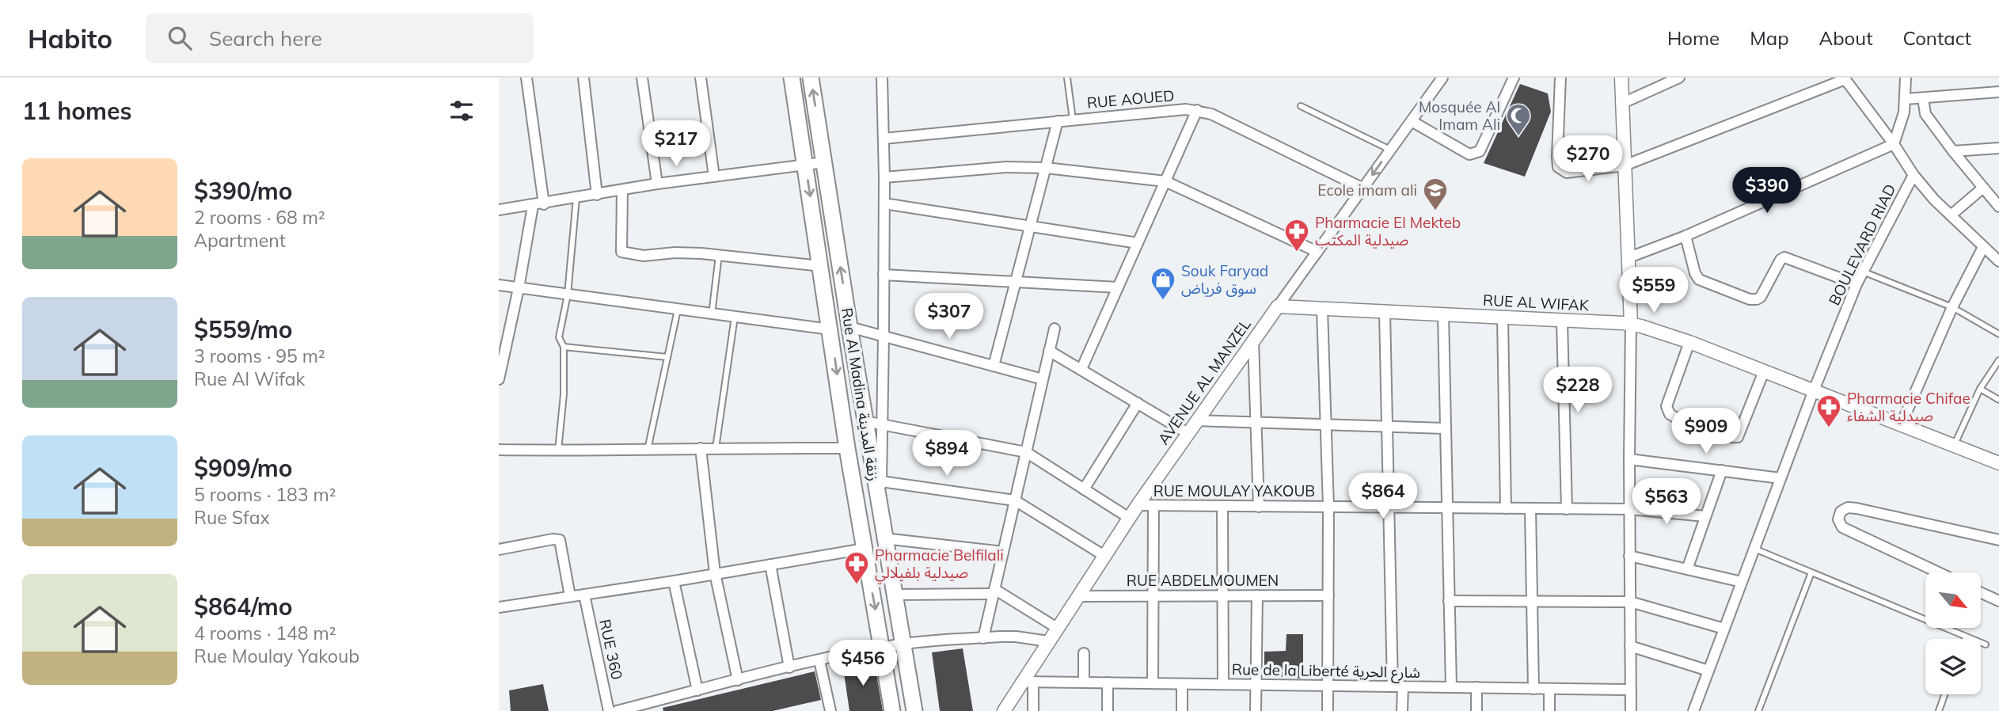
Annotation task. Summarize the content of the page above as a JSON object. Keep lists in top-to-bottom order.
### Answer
{
  "streets": {
    "main road": ["Rue Al Madina زنقة المدينة"],
    "street": [
      "RUE AOUED",
      "BOULEVARD RIAD",
      "RUE AL WIFAK",
      "AVENUE AL MANZEL",
      "RUE MOULAY YAKOUB",
      "RUE ABDELMOUMEN",
      "RUE 360",
      "Rue de la Liberté شارع الحرية"
    ]
  },
  "crossings": [
    ["RUE AOUED", "AVENUE AL MANZEL"],
    ["BOULEVARD RIAD", "RUE AL WIFAK"],
    ["RUE AL WIFAK", "AVENUE AL MANZEL"],
    ["AVENUE AL MANZEL", "RUE MOULAY YAKOUB"],
    ["AVENUE AL MANZEL", "RUE ABDELMOUMEN"],
    ["AVENUE AL MANZEL", "Rue de la Liberté شارع الحرية"]
  ],
  "places": {
    "mosque": ["Mosquée Al Imam Ali"],
    "school or university": ["Ecole imam ali"],
    "pharmacy": ["Pharmacie El Mekteb صيدلية المكتب", "Pharmacie Chifae صيدلية الشفاء", "Pharmacie Belfilali صيدلية بلفيلالي"],
    "shop": ["Souk Faryad سوق فرياض"]
  },
  "north": "bottom right",
  "page": {
    "header": "Habito",
    "search": "Search here",
    "nav": [
      "Home",
      "Map",
      "About",
      "Contact"
    ],
    "heading": "11 homes",
    "price": [
      "$217",
      "$270",
      "$390",
      "$559",
      "$307",
      "$228",
      "$909",
      "$894",
      "$864",
      "$563",
      "$456"
    ],
    "list": [
      {
        "name": "$390/mo",
        "note": "2 rooms · 68 m² · Apartment"
      },
      {
        "name": "$559/mo",
        "note": "3 rooms · 95 m² · Rue Al Wifak"
      },
      {
        "name": "$909/mo",
        "note": "5 rooms · 183 m² · Rue Sfax"
      },
      {
        "name": "$864/mo",
        "note": "4 rooms · 148 m² · Rue Moulay Yakoub"
      }
    ]
  }
}
